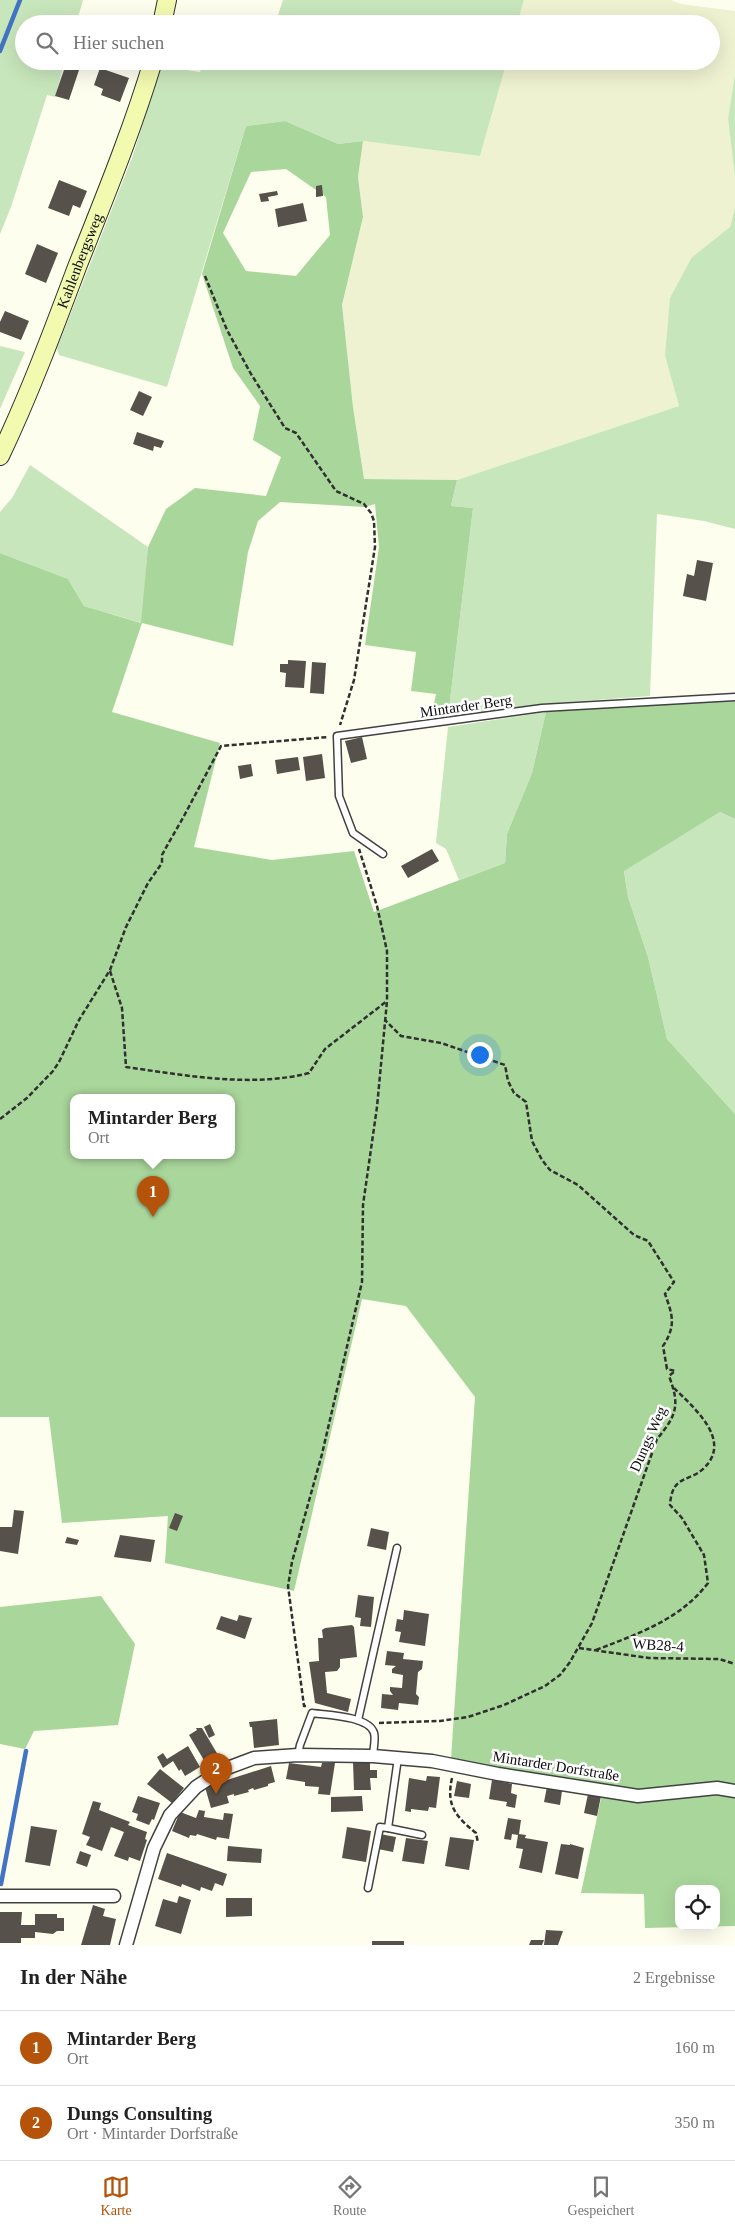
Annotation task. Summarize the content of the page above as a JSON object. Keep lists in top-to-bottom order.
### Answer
{
  "streets": {
    "street": ["Kahlenbergsweg", "Mintarder Dorfstraße"],
    "lane": ["Mintarder Berg"],
    "path": ["Dungs Weg", "WB28-4"]
  },
  "crossings": [
    ["Dungs Weg", "WB28-4"]
  ],
  "page": {
    "search": "Hier suchen",
    "popup": ["Mintarder Berg", "Ort"],
    "pins": ["1", "2"],
    "heading": ["In der Nähe", "2 Ergebnisse"],
    "list": [
      {
        "mark": "1",
        "name": "Mintarder Berg",
        "note": "Ort",
        "value": "160 m"
      },
      {
        "mark": "2",
        "name": "Dungs Consulting",
        "note": "Ort · Mintarder Dorfstraße",
        "value": "350 m"
      }
    ],
    "nav": ["Karte", "Route", "Gespeichert"]
  }
}
